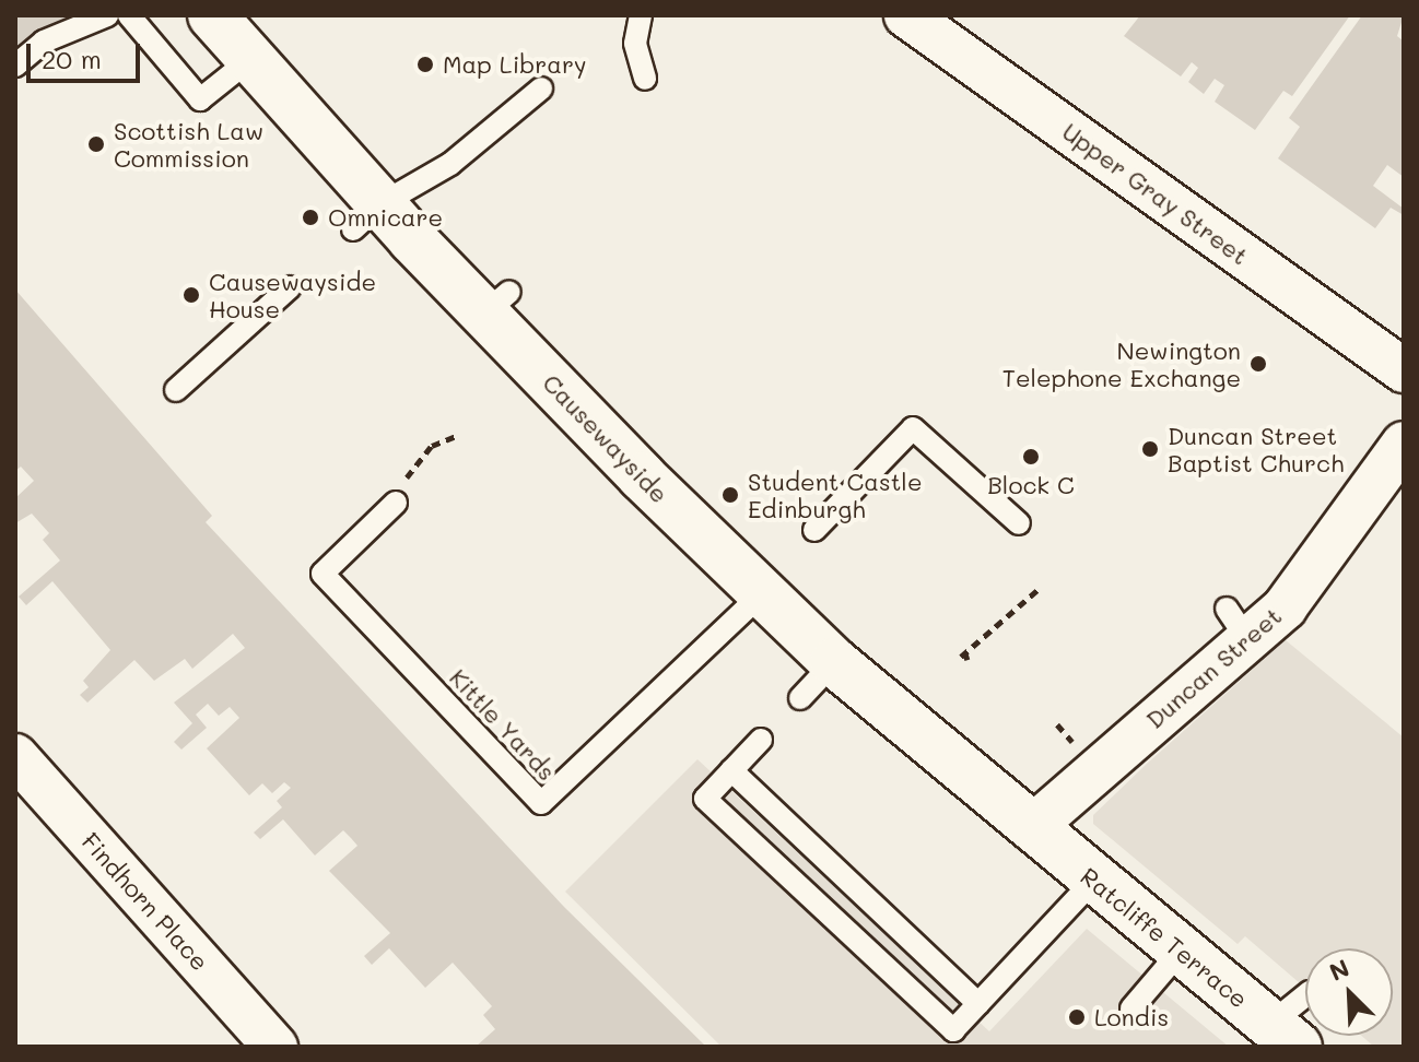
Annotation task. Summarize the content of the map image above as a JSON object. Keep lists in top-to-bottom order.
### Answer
{
  "streets": {
    "street": [
      "Upper Gray Street",
      "Causewayside",
      "Duncan Street",
      "Findhorn Place",
      "Ratcliffe Terrace"
    ],
    "lane": ["Kittle Yards"]
  },
  "crossings": [
    ["Causewayside", "Duncan Street"],
    ["Causewayside", "Kittle Yards"],
    ["Causewayside", "Ratcliffe Terrace"],
    ["Duncan Street", "Ratcliffe Terrace"]
  ],
  "places": [
    "Map Library",
    "Scottish Law Commission",
    "Omnicare",
    "Causewayside House",
    "Newington Telephone Exchange",
    "Duncan Street Baptist Church",
    "Block C",
    "Student Castle Edinburgh",
    "Londis"
  ],
  "scale_bar": "20 m",
  "north": "top left"
}
